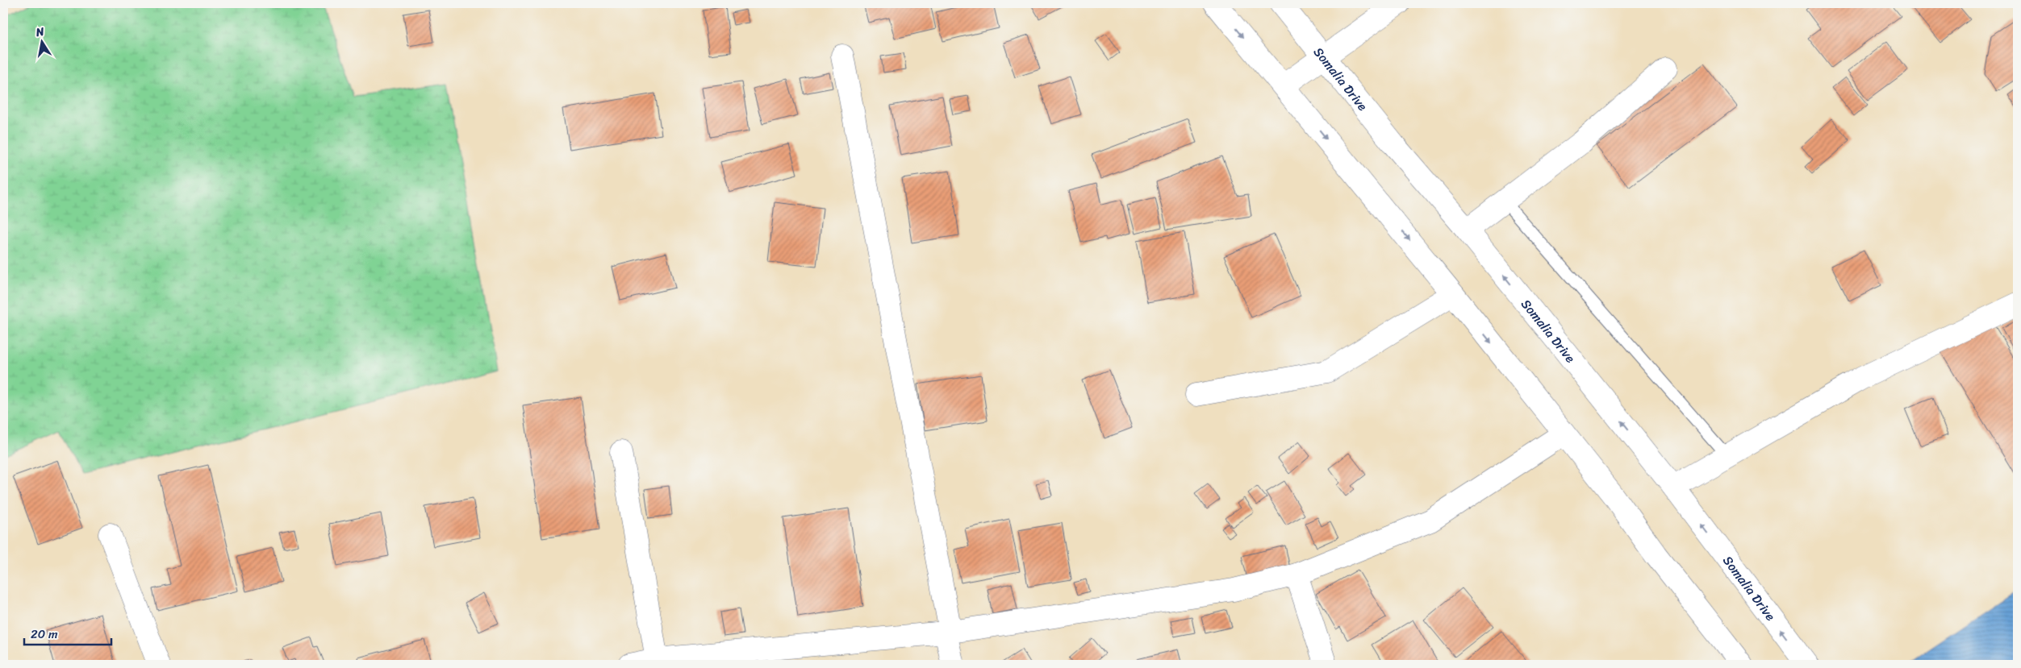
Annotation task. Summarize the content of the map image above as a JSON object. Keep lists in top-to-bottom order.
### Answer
{
  "streets": {
    "street": ["Somalia Drive"]
  },
  "scale_bar": "20 m",
  "north": "top"
}
